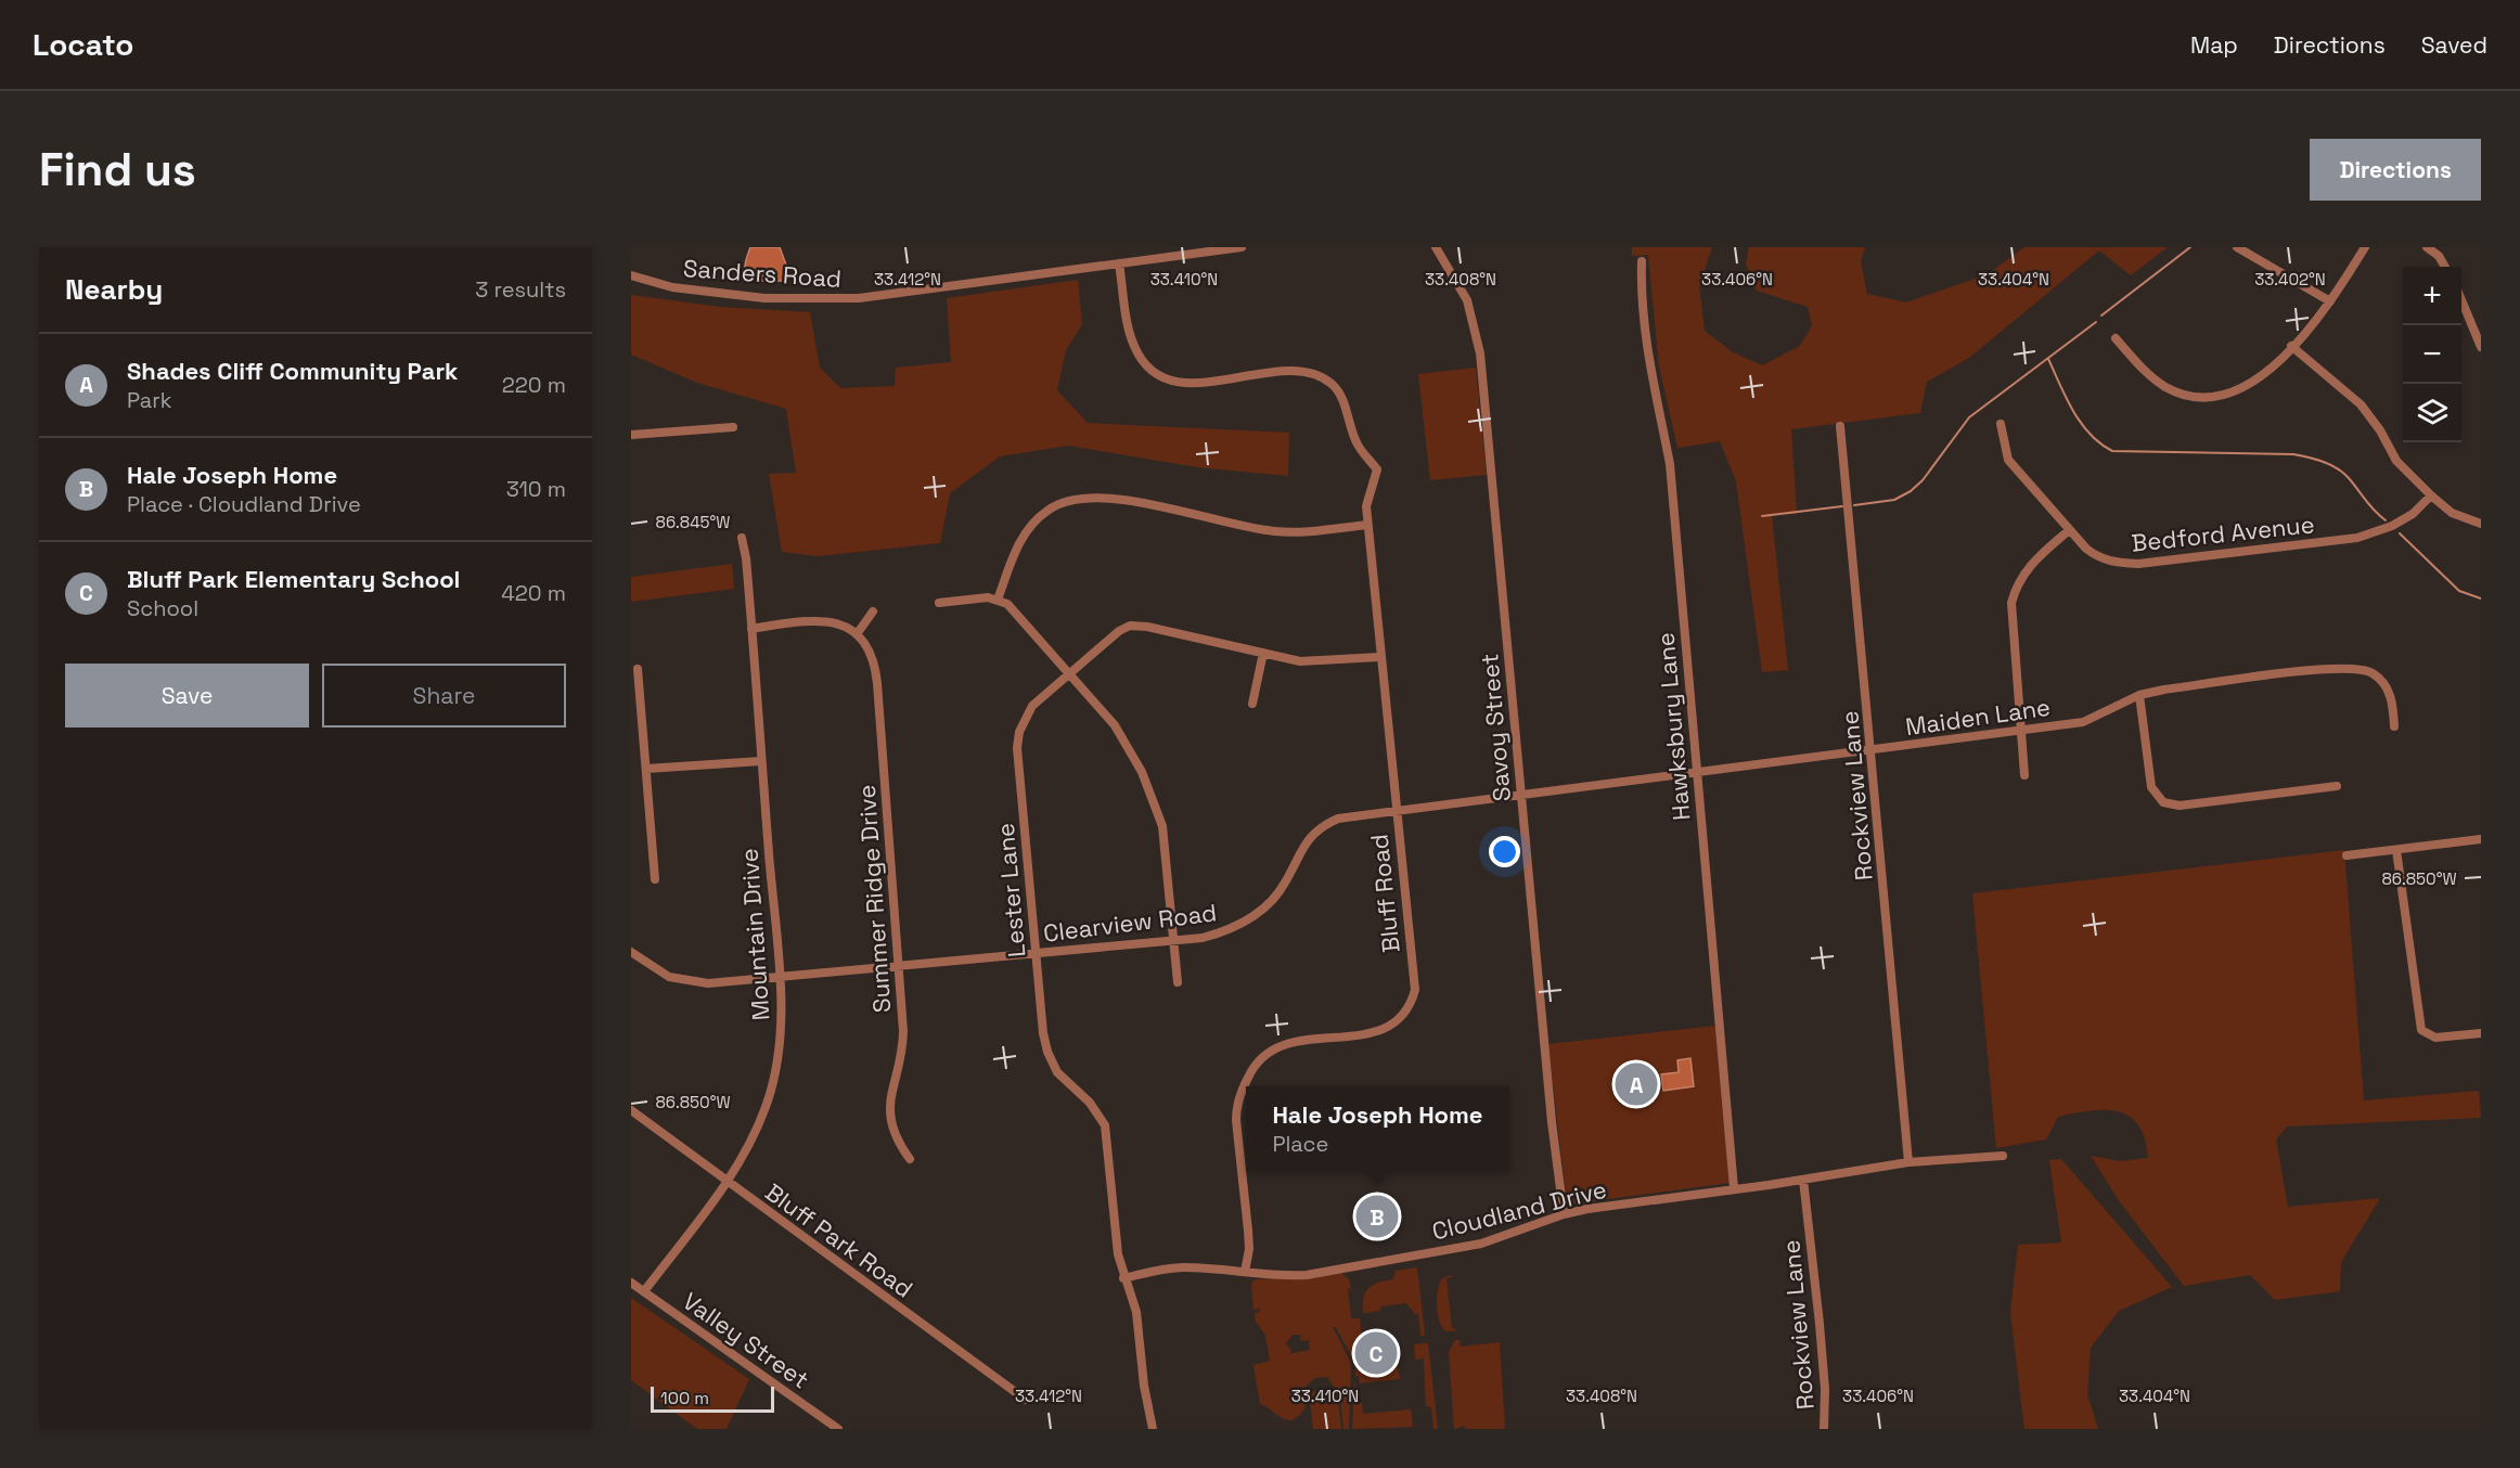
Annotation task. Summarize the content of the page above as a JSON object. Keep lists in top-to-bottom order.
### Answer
{
  "streets": {
    "street": [
      "Sanders Road",
      "Bedford Avenue",
      "Maiden Lane",
      "Hawksbury Lane",
      "Savoy Street",
      "Rockview Lane",
      "Lester Lane",
      "Bluff Road",
      "Summer Ridge Drive",
      "Clearview Road",
      "Mountain Drive",
      "Cloudland Drive",
      "Bluff Park Road",
      "Valley Street"
    ]
  },
  "crossings": [
    ["Sanders Road", "Bluff Road"],
    ["Maiden Lane", "Hawksbury Lane"],
    ["Maiden Lane", "Savoy Street"],
    ["Maiden Lane", "Rockview Lane"],
    ["Maiden Lane", "Clearview Road"],
    ["Hawksbury Lane", "Cloudland Drive"],
    ["Savoy Street", "Clearview Road"],
    ["Savoy Street", "Cloudland Drive"],
    ["Rockview Lane", "Cloudland Drive"],
    ["Lester Lane", "Bluff Road"],
    ["Lester Lane", "Clearview Road"],
    ["Lester Lane", "Cloudland Drive"],
    ["Bluff Road", "Clearview Road"],
    ["Bluff Road", "Cloudland Drive"],
    ["Summer Ridge Drive", "Clearview Road"],
    ["Clearview Road", "Mountain Drive"],
    ["Mountain Drive", "Bluff Park Road"],
    ["Mountain Drive", "Valley Street"]
  ],
  "scale_bar": "100 m",
  "page": {
    "header": "Locato",
    "nav": ["Map", "Directions", "Saved"],
    "buttons": [
      "Directions",
      ["Save", "Share"]
    ],
    "title": "Find us",
    "heading": ["Nearby", "3 results"],
    "map_buttons": ["+", "−"],
    "list": [
      {
        "mark": "A",
        "name": "Shades Cliff Community Park",
        "note": "Park",
        "value": "220 m"
      },
      {
        "mark": "B",
        "name": "Hale Joseph Home",
        "note": "Place · Cloudland Drive",
        "value": "310 m"
      },
      {
        "mark": "C",
        "name": "Bluff Park Elementary School",
        "note": "School",
        "value": "420 m"
      }
    ],
    "pins": ["A", "B", "C"],
    "popup": ["Hale Joseph Home", "Place"],
    "scale": "100 m"
  },
  "coordinates": [
    "33.412°N",
    "33.410°N",
    "33.408°N",
    "33.406°N",
    "33.404°N",
    "33.402°N",
    "86.845°W",
    "86.850°W"
  ]
}
